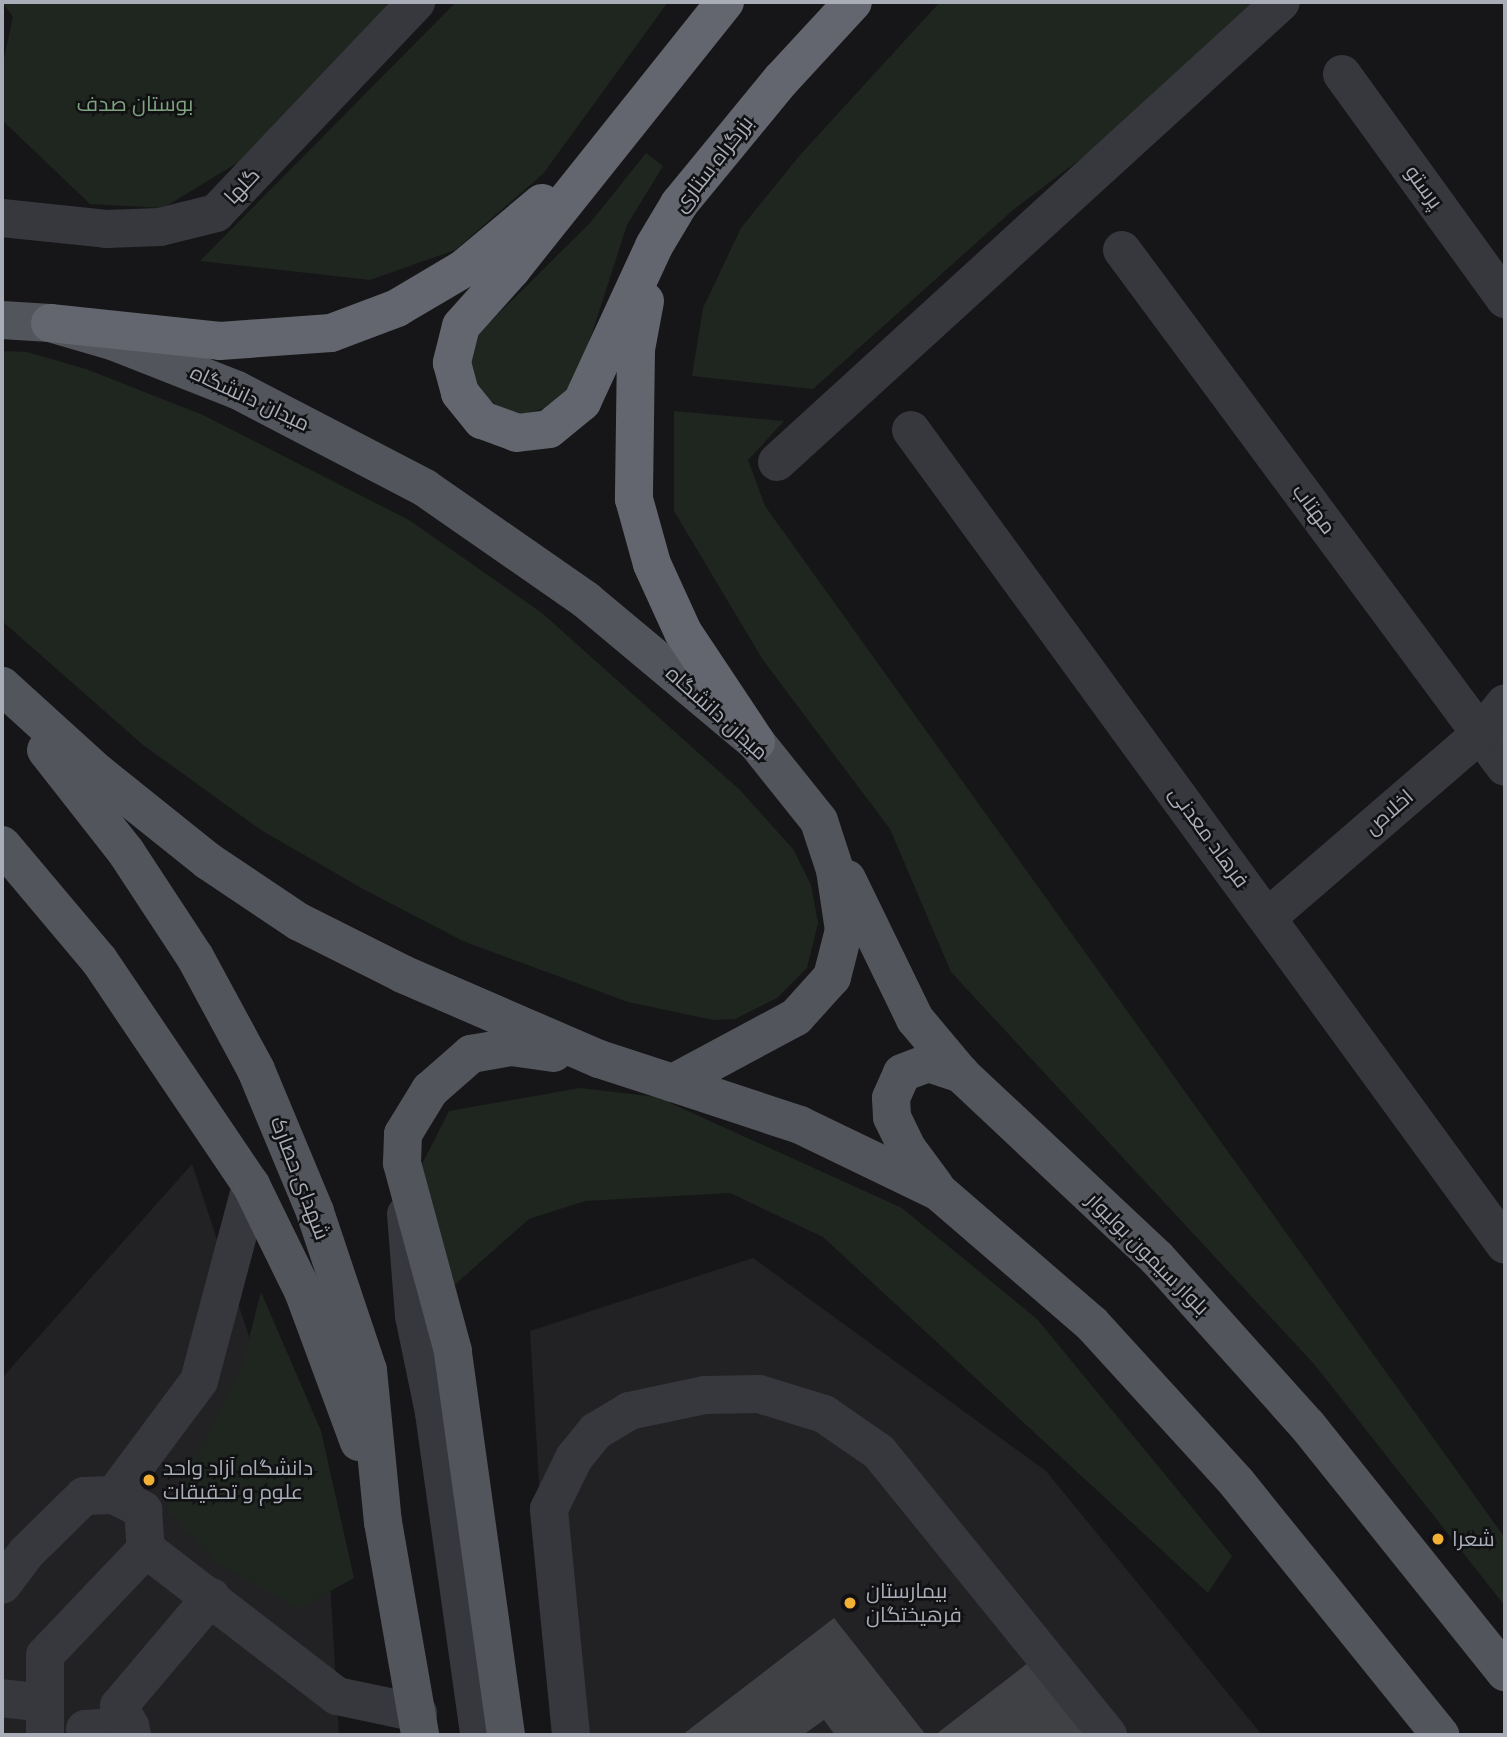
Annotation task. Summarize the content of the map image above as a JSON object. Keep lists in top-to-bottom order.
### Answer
{
  "streets": {
    "highway": ["بزرگراه ستاری"],
    "main road": ["میدان دانشگاه", "شهدای حصارک", "بلوار سیمون بولیوار"],
    "street": [
      "گلها",
      "پرستو",
      "مهتاب",
      "اخلاص",
      "فرهاد معدنی"
    ]
  },
  "crossings": [
    ["میدان دانشگاه", "بلوار سیمون بولیوار"],
    ["مهتاب", "اخلاص"],
    ["اخلاص", "فرهاد معدنی"]
  ],
  "parks": ["بوستان صدف"],
  "places": ["دانشگاه آزاد واحد علوم و تحقیقات", "شعرا", "بیمارستان فرهیختگان"]
}
